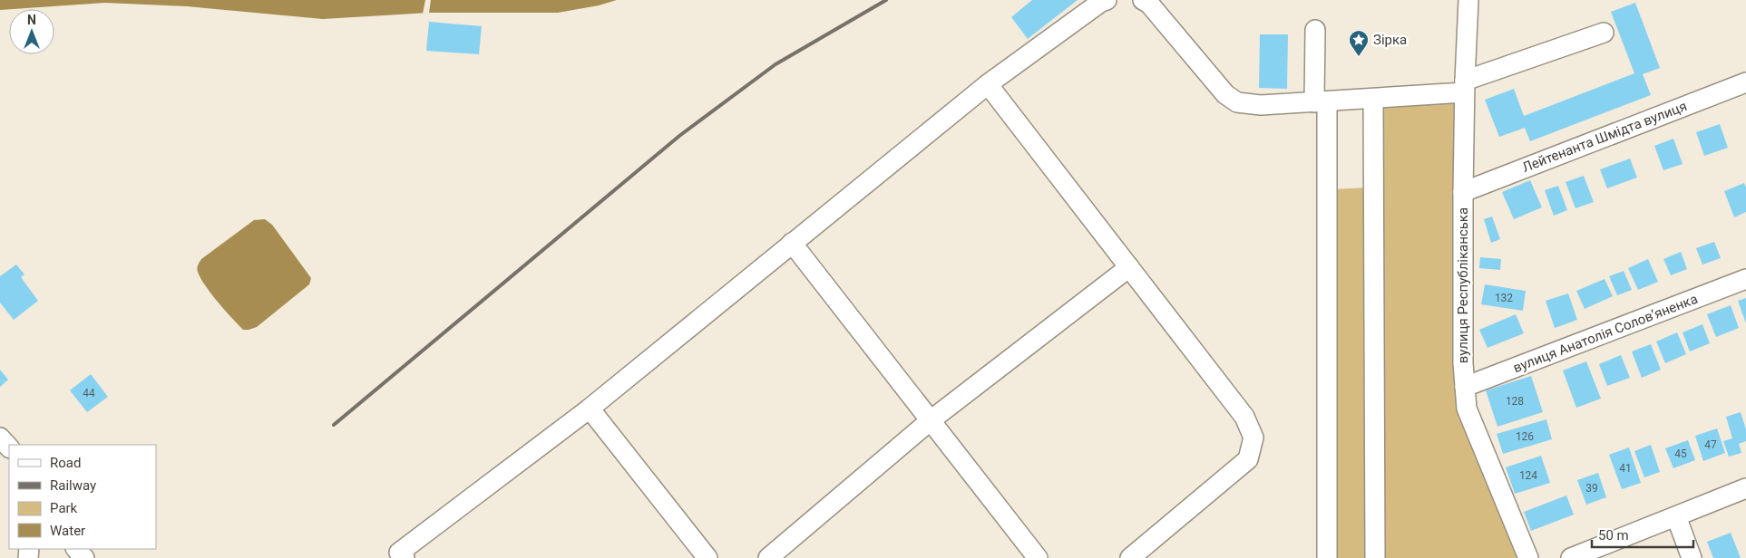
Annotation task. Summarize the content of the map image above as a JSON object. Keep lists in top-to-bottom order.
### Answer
{
  "streets": {
    "street": ["Лейтенанта Шмідта вулиця", "вулиця Республіканська", "вулиця Анатолія Солов’яненка"]
  },
  "crossings": [
    ["Лейтенанта Шмідта вулиця", "вулиця Республіканська"],
    ["вулиця Республіканська", "вулиця Анатолія Солов’яненка"]
  ],
  "places": {
    "place": ["Зірка"]
  },
  "house_numbers": [
    "132",
    "44",
    "128",
    "126",
    "47",
    "45",
    "41",
    "124",
    "39"
  ],
  "legend": [
    "Road",
    "Railway",
    "Park",
    "Water"
  ],
  "scale_bar": "50 m",
  "north": "top"
}
